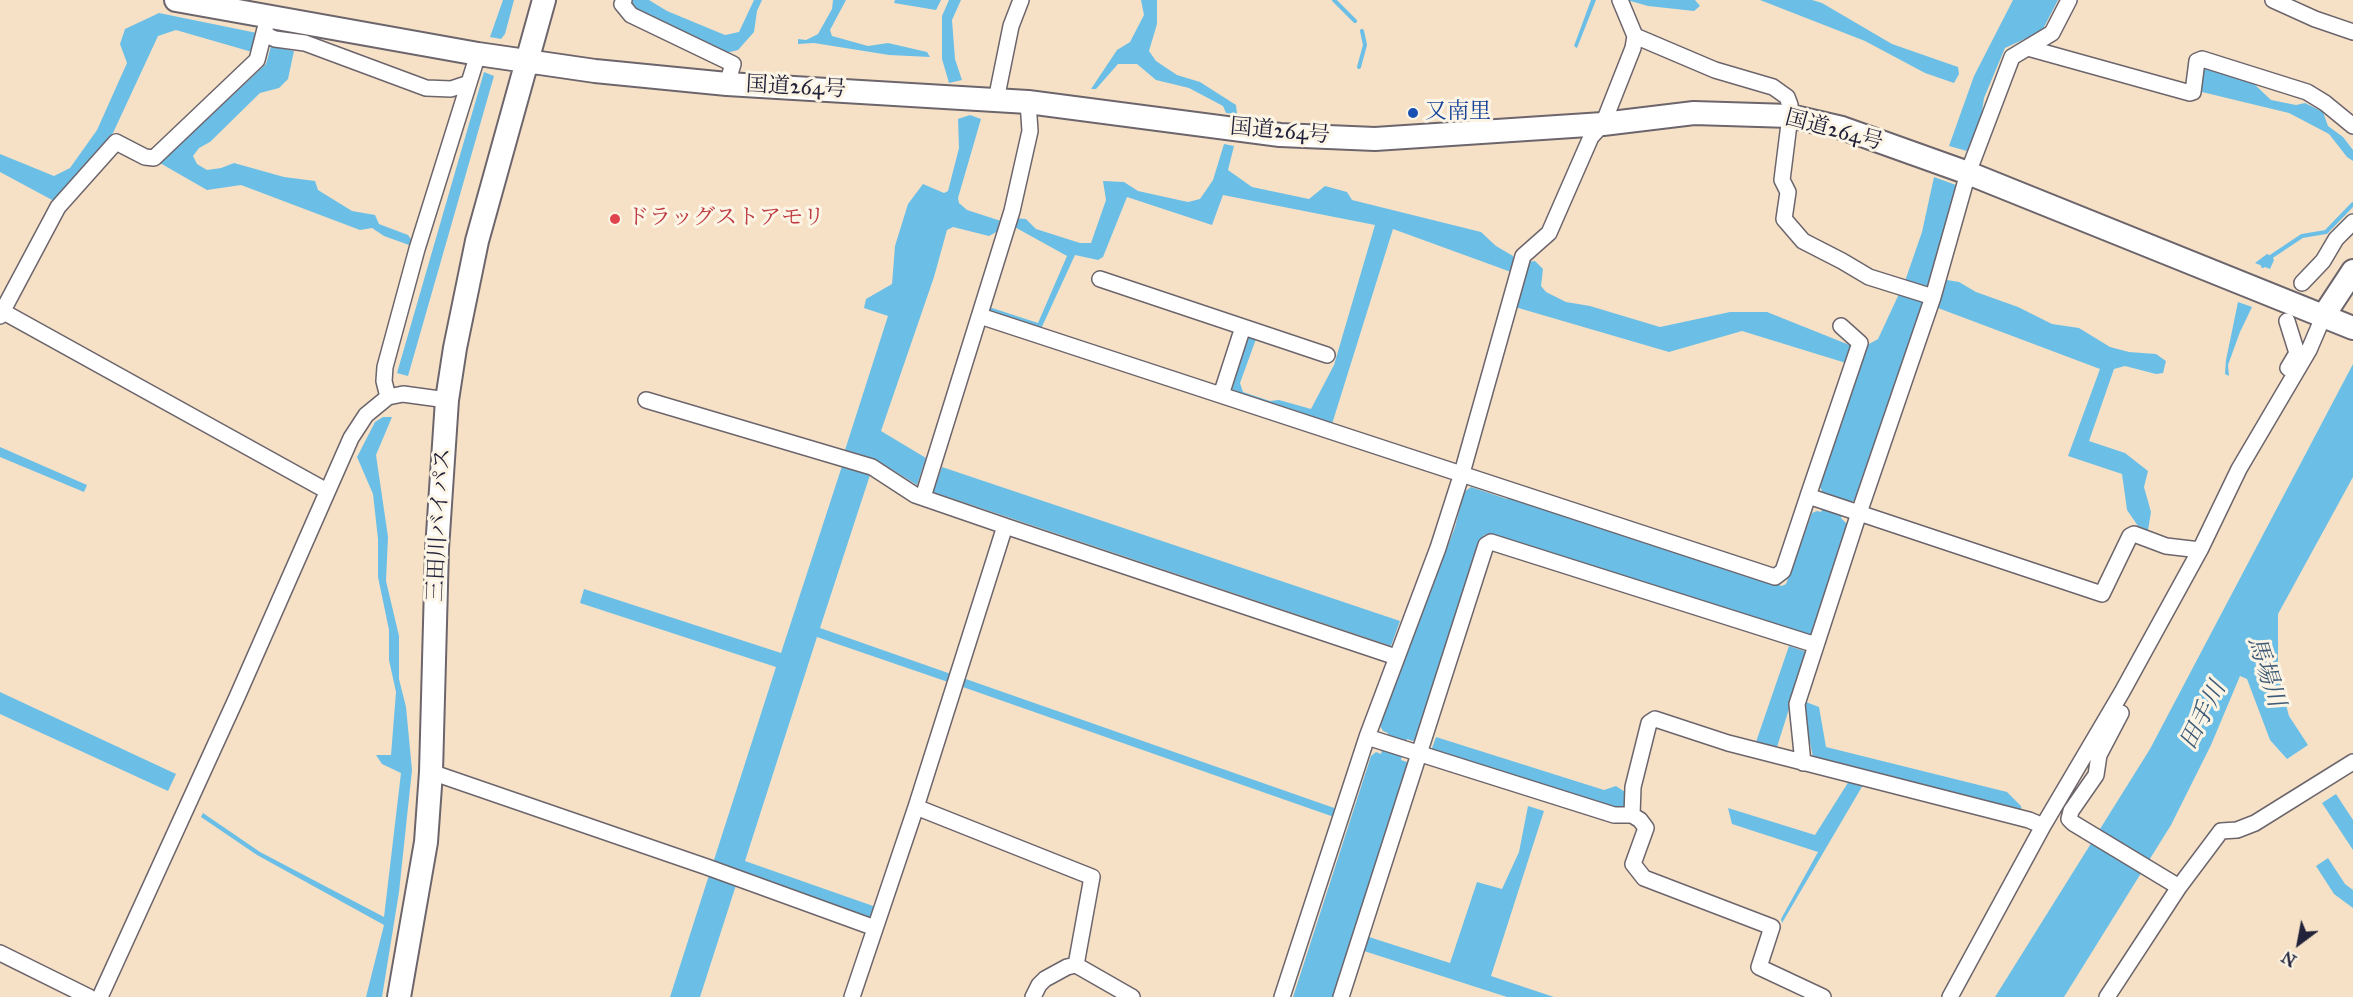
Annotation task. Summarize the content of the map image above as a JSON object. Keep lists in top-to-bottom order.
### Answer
{
  "streets": {
    "highway": ["国道264号", "三田川バイパス"]
  },
  "crossings": [
    ["国道264号", "三田川バイパス"]
  ],
  "water": ["馬場川", "田手川"],
  "places": ["又南里", "ドラッグストアモリ"],
  "north": "bottom left"
}
